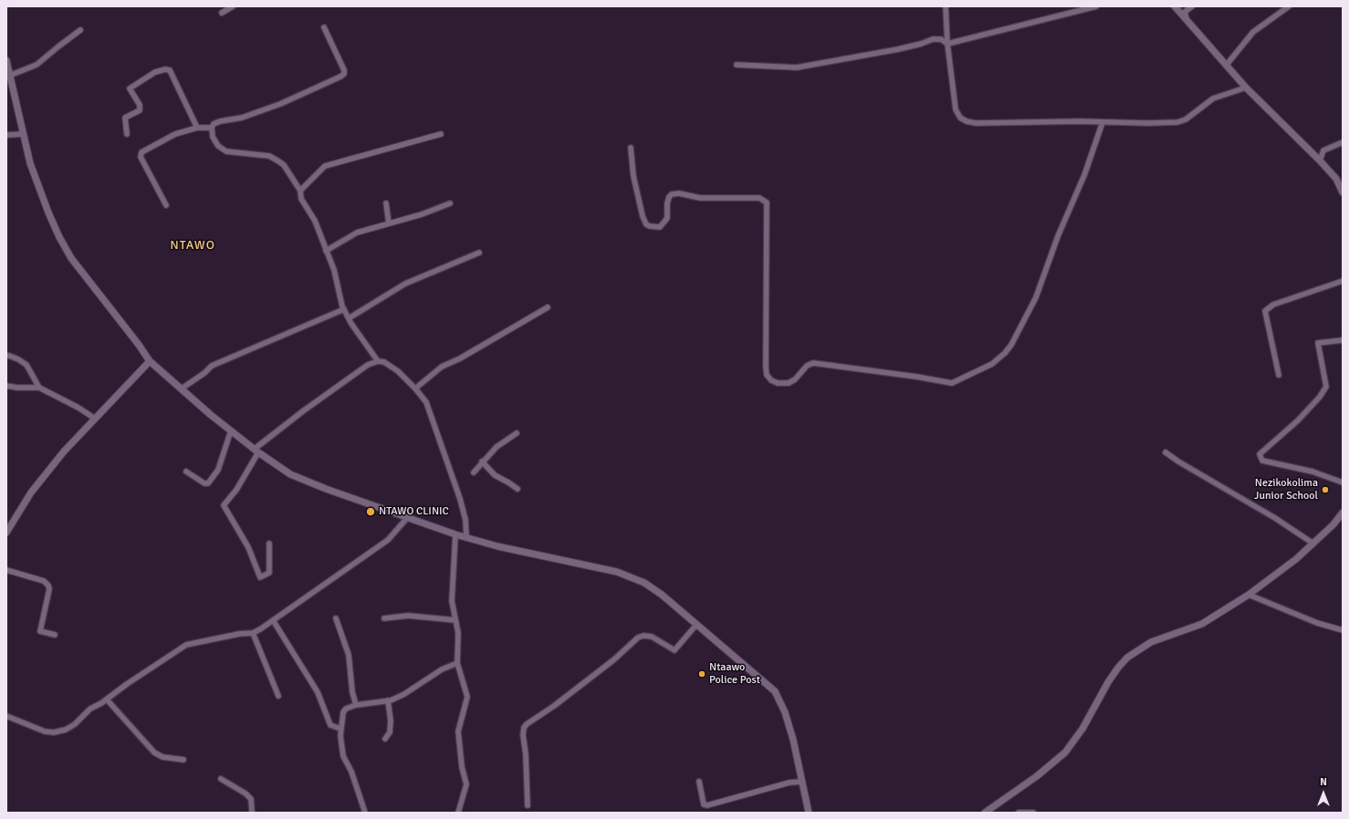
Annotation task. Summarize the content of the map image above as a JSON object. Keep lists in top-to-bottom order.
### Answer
{
  "districts": ["NTAWO"],
  "places": ["Nezikokolima Junior School", "NTAWO CLINIC", "Ntaawo Police Post"],
  "north": "top"
}
